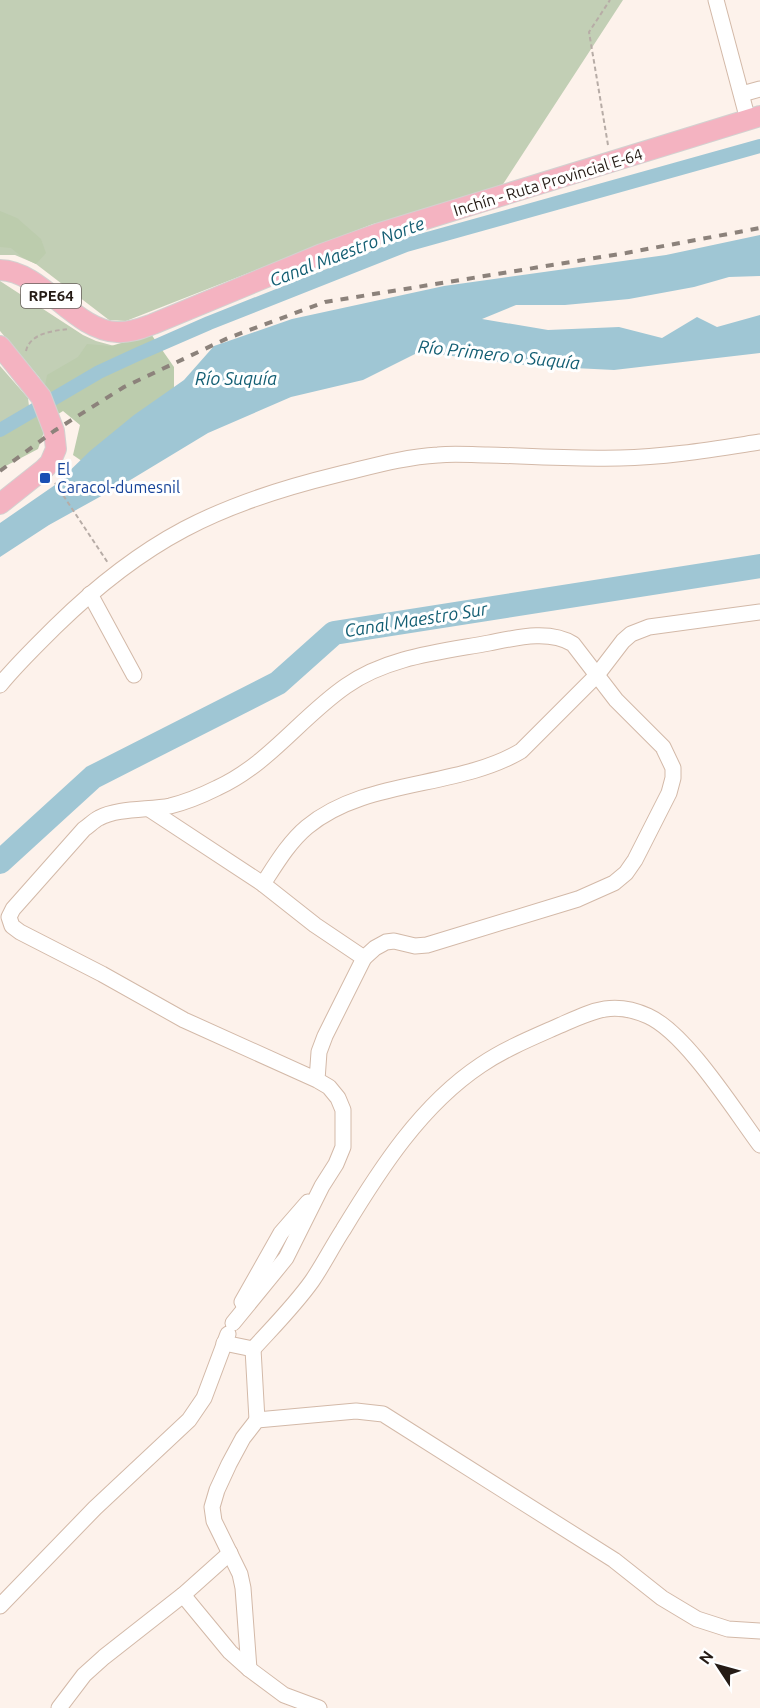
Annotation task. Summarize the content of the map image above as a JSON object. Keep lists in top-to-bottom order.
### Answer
{
  "streets": {
    "main road": ["Inchín - Ruta Provincial E-64", "RPE64"]
  },
  "crossings": [
    ["Inchín - Ruta Provincial E-64", "RPE64"]
  ],
  "water": [
    "Canal Maestro Norte",
    "Río Primero o Suquía",
    "Río Suquía",
    "Canal Maestro Sur"
  ],
  "places": {
    "transit": ["El Caracol-dumesnil"]
  },
  "north": "top left"
}
